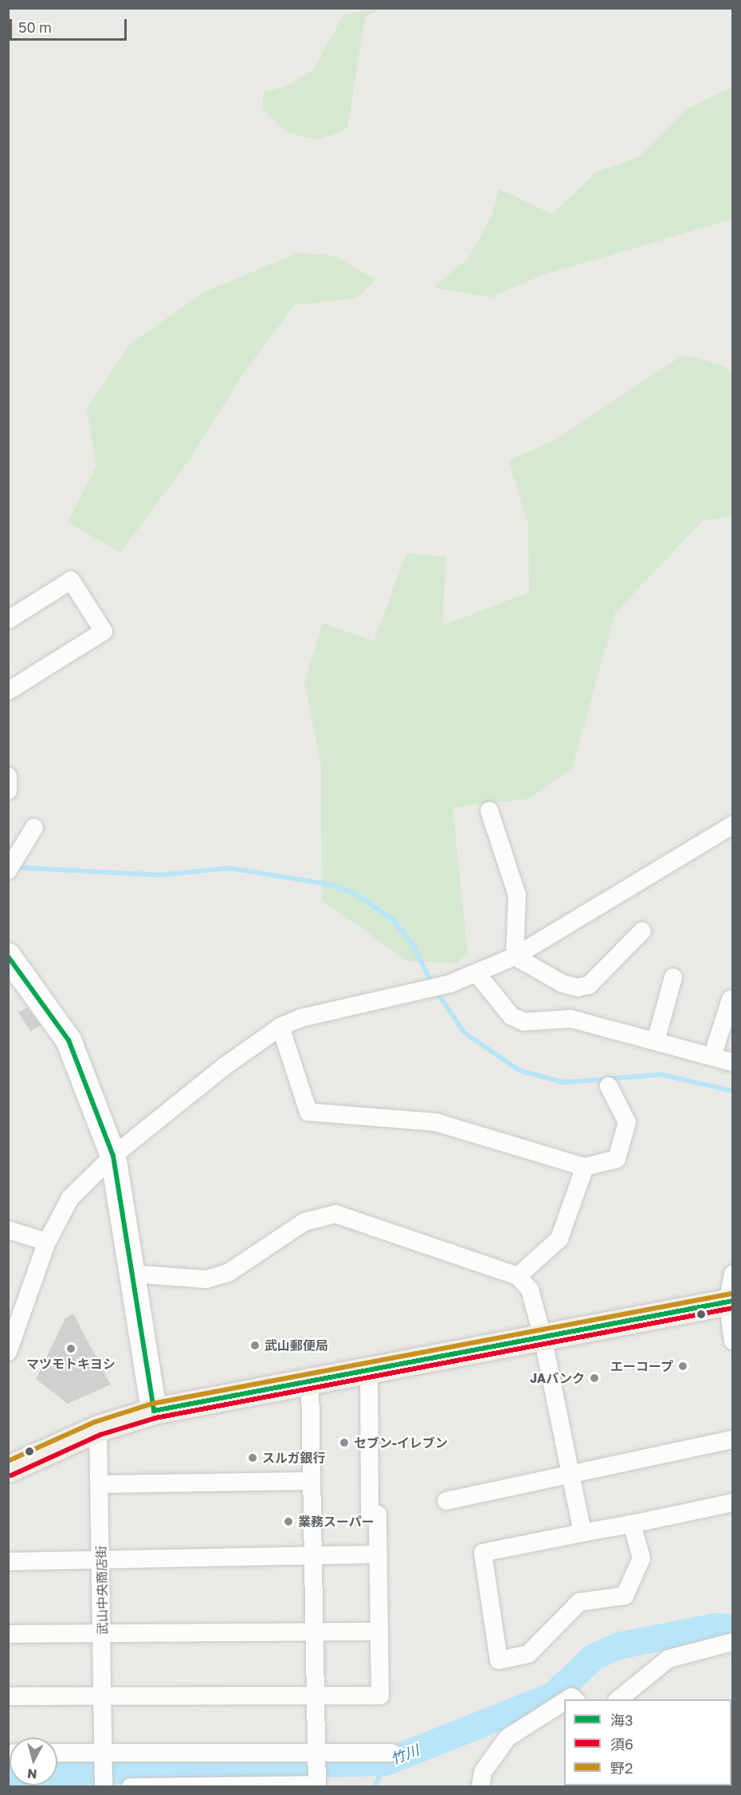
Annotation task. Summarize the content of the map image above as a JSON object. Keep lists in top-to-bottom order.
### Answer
{
  "streets": {
    "street": ["武山中央商店街"]
  },
  "water": ["竹川"],
  "places": [
    "武山郵便局",
    "マツモトキヨシ",
    "エーコープ",
    "JAバンク",
    "セブン-イレブン",
    "スルガ銀行",
    "業務スーパー"
  ],
  "lines": ["transit line 海3", "transit line 野2", "transit line 須6"],
  "legend": ["海3", "須6", "野2"],
  "scale_bar": "50 m",
  "north": "bottom"
}
